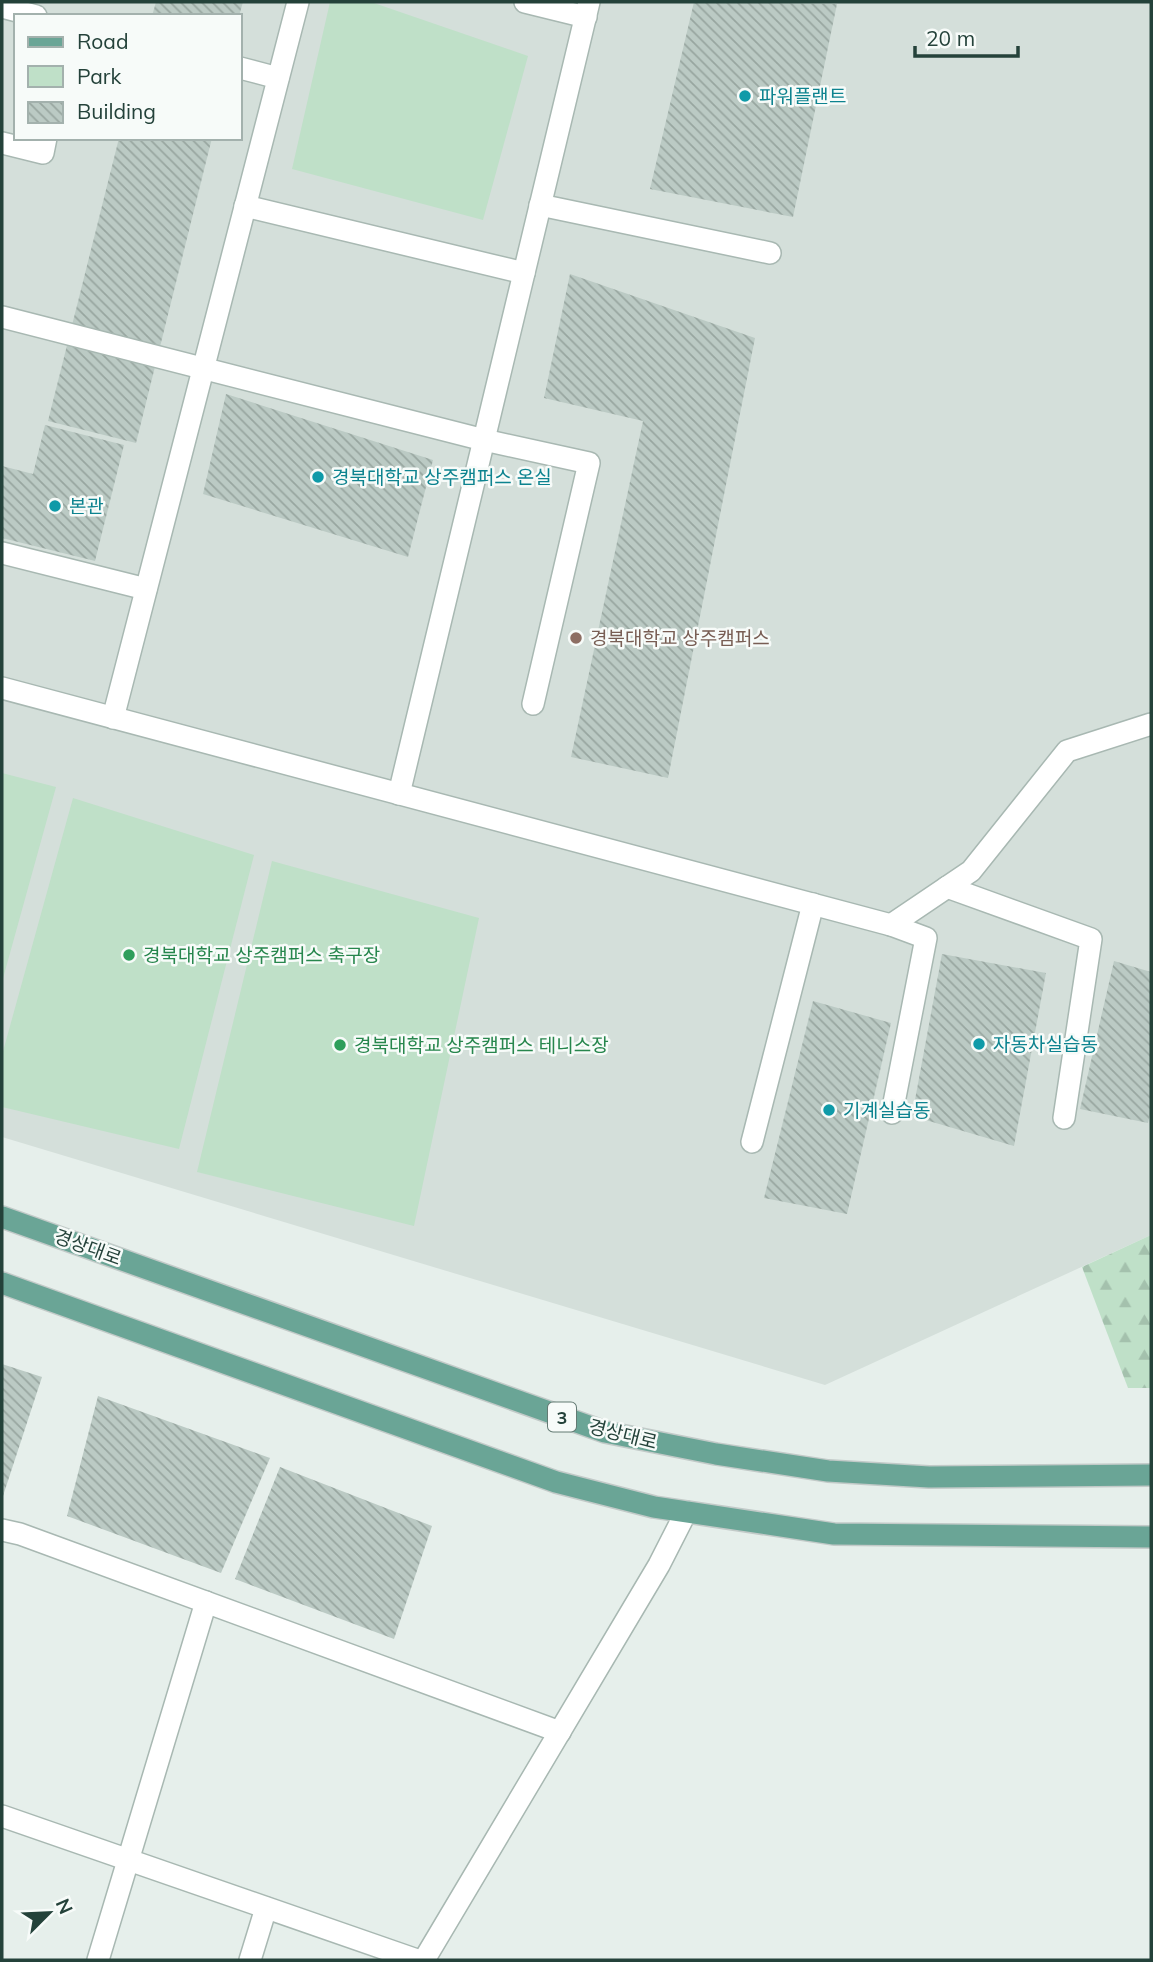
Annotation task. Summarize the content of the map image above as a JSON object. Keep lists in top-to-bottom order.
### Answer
{
  "streets": {
    "main road": ["경상대로", "3"]
  },
  "places": [
    "파워플랜트",
    "경북대학교 상주캠퍼스 온실",
    "본관",
    "경북대학교 상주캠퍼스",
    "경북대학교 상주캠퍼스 축구장",
    "자동차실습동",
    "경북대학교 상주캠퍼스 테니스장",
    "기계실습동"
  ],
  "legend": ["Road", "Park", "Building"],
  "scale_bar": "20 m",
  "north": "top right"
}
